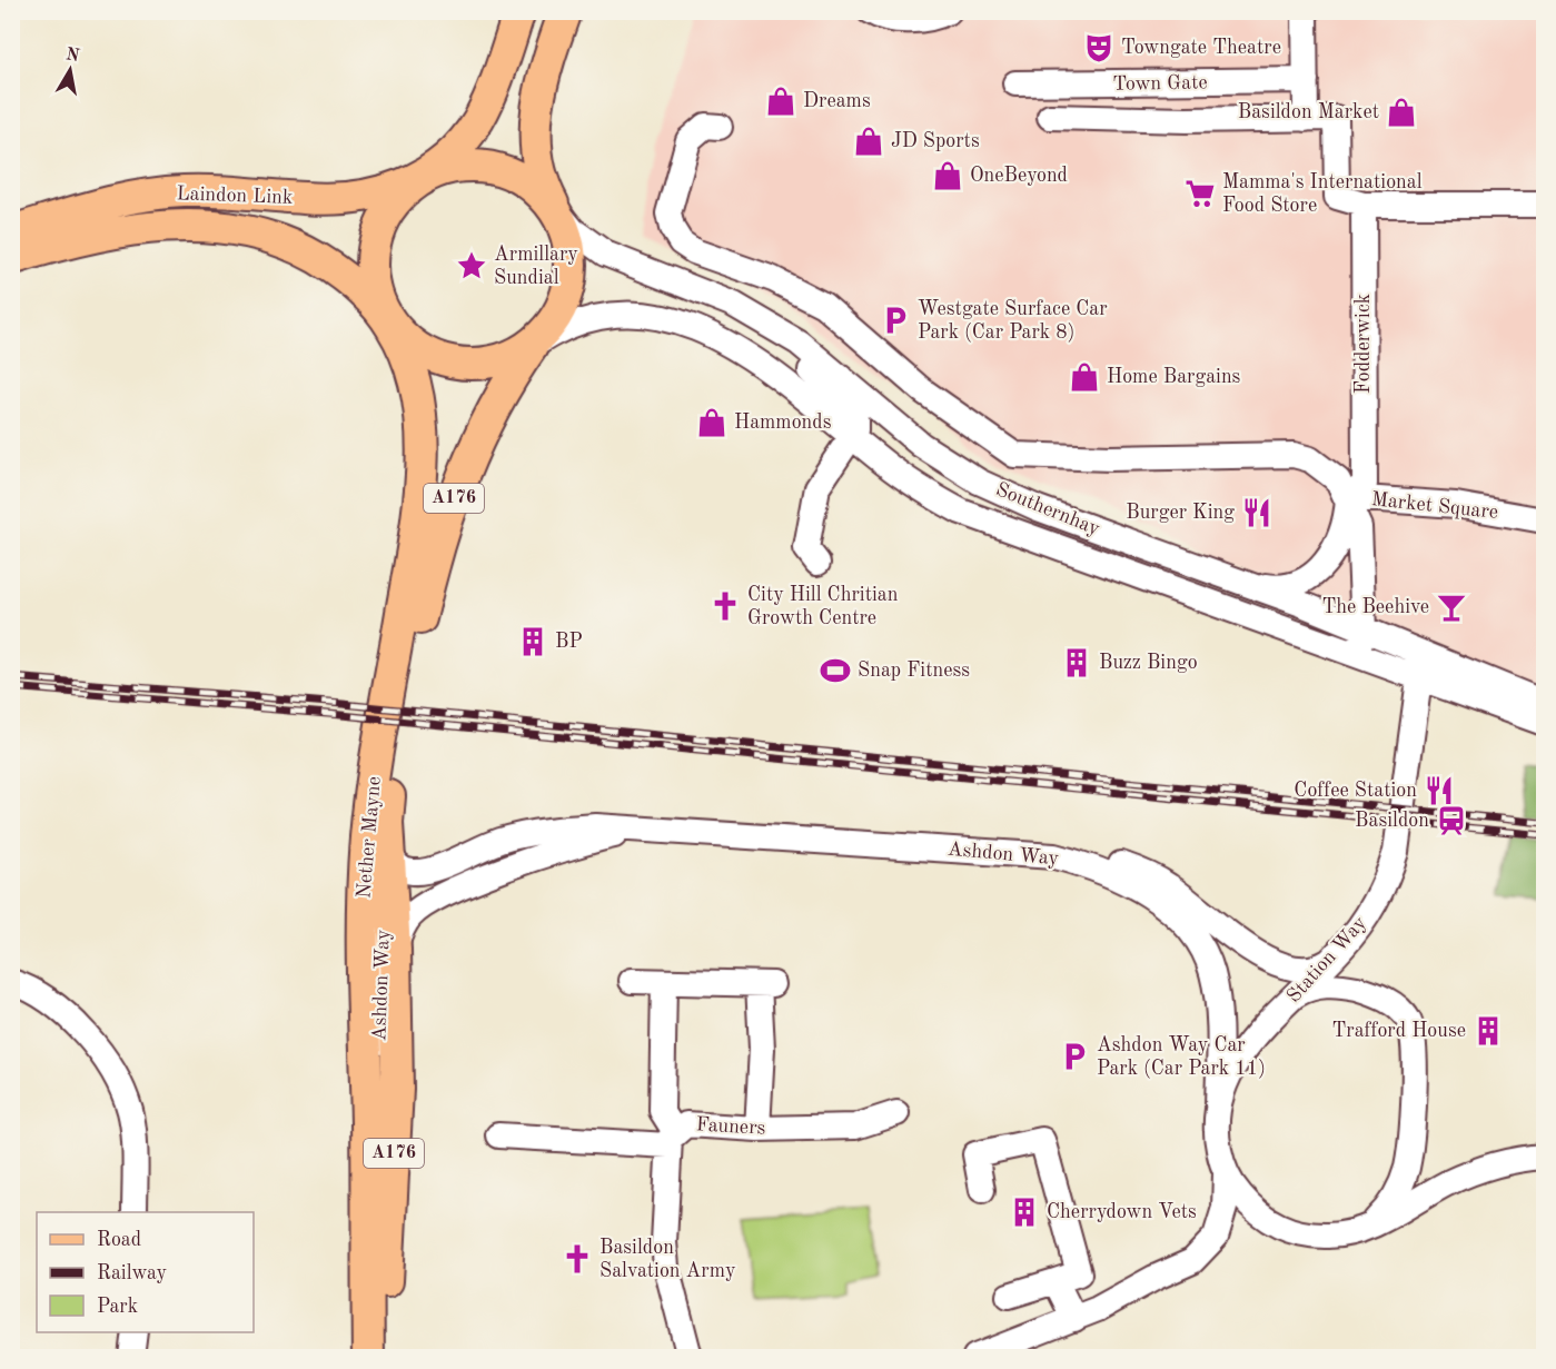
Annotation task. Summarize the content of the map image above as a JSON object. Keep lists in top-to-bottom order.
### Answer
{
  "streets": {
    "main road": ["Laindon Link", "A176", "Nether Mayne"],
    "street": [
      "Town Gate",
      "Fodderwick",
      "Market Square",
      "Southernhay",
      "Ashdon Way",
      "Station Way",
      "Fauners"
    ]
  },
  "crossings": [
    ["Town Gate", "Fodderwick"],
    ["Laindon Link", "A176"],
    ["Laindon Link", "Southernhay"],
    ["Laindon Link", "Nether Mayne"],
    ["Fodderwick", "Market Square"],
    ["Fodderwick", "Southernhay"],
    ["A176", "Southernhay"],
    ["A176", "Nether Mayne"],
    ["Southernhay", "Nether Mayne"],
    ["Southernhay", "Station Way"],
    ["Nether Mayne", "Ashdon Way"],
    ["Ashdon Way", "Station Way"]
  ],
  "places": {
    "theatre": ["Towngate Theatre"],
    "shop": [
      "Dreams",
      "Basildon Market",
      "JD Sports",
      "OneBeyond",
      "Home Bargains",
      "Hammonds"
    ],
    "supermarket": ["Mamma's International Food Store"],
    "place": ["Armillary Sundial"],
    "parking": ["Westgate Surface Car Park (Car Park 8)", "Ashdon Way Car Park (Car Park 11)"],
    "restaurant": ["Burger King", "Coffee Station"],
    "church": ["City Hill Chritian Growth Centre", "Basildon Salvation Army"],
    "bar": ["The Beehive"],
    "building": [
      "BP",
      "Buzz Bingo",
      "Trafford House",
      "Cherrydown Vets"
    ],
    "sports": ["Snap Fitness"],
    "station": ["Basildon"]
  },
  "legend": ["Road", "Railway", "Park"],
  "north": "top"
}
